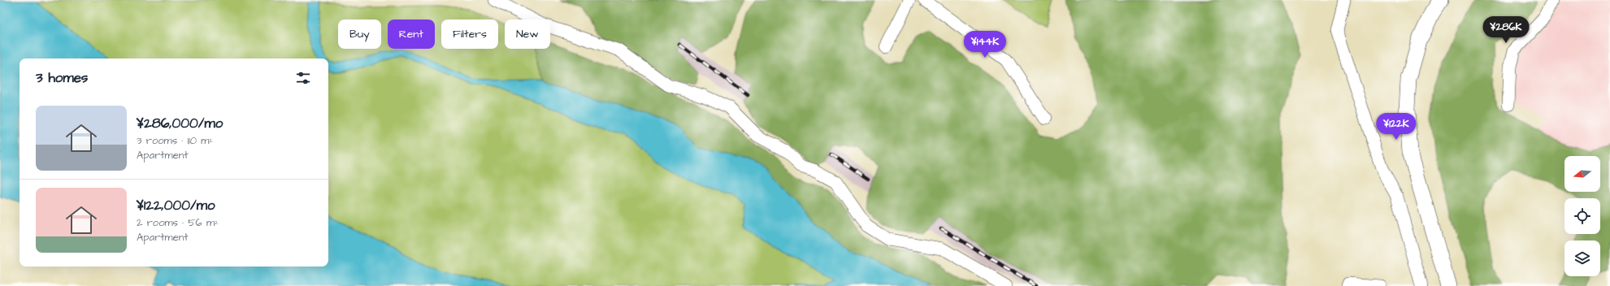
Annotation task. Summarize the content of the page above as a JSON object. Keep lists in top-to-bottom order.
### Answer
{
  "north": "left",
  "page": {
    "price": ["¥286K", "¥144K", "¥122K"],
    "chip": [
      "Buy",
      "Rent",
      "Filters",
      "New"
    ],
    "heading": "3 homes",
    "list": [
      {
        "name": "¥286,000/mo",
        "note": "3 rooms · 110 m² · Apartment"
      },
      {
        "name": "¥122,000/mo",
        "note": "2 rooms · 56 m² · Apartment"
      }
    ]
  }
}
